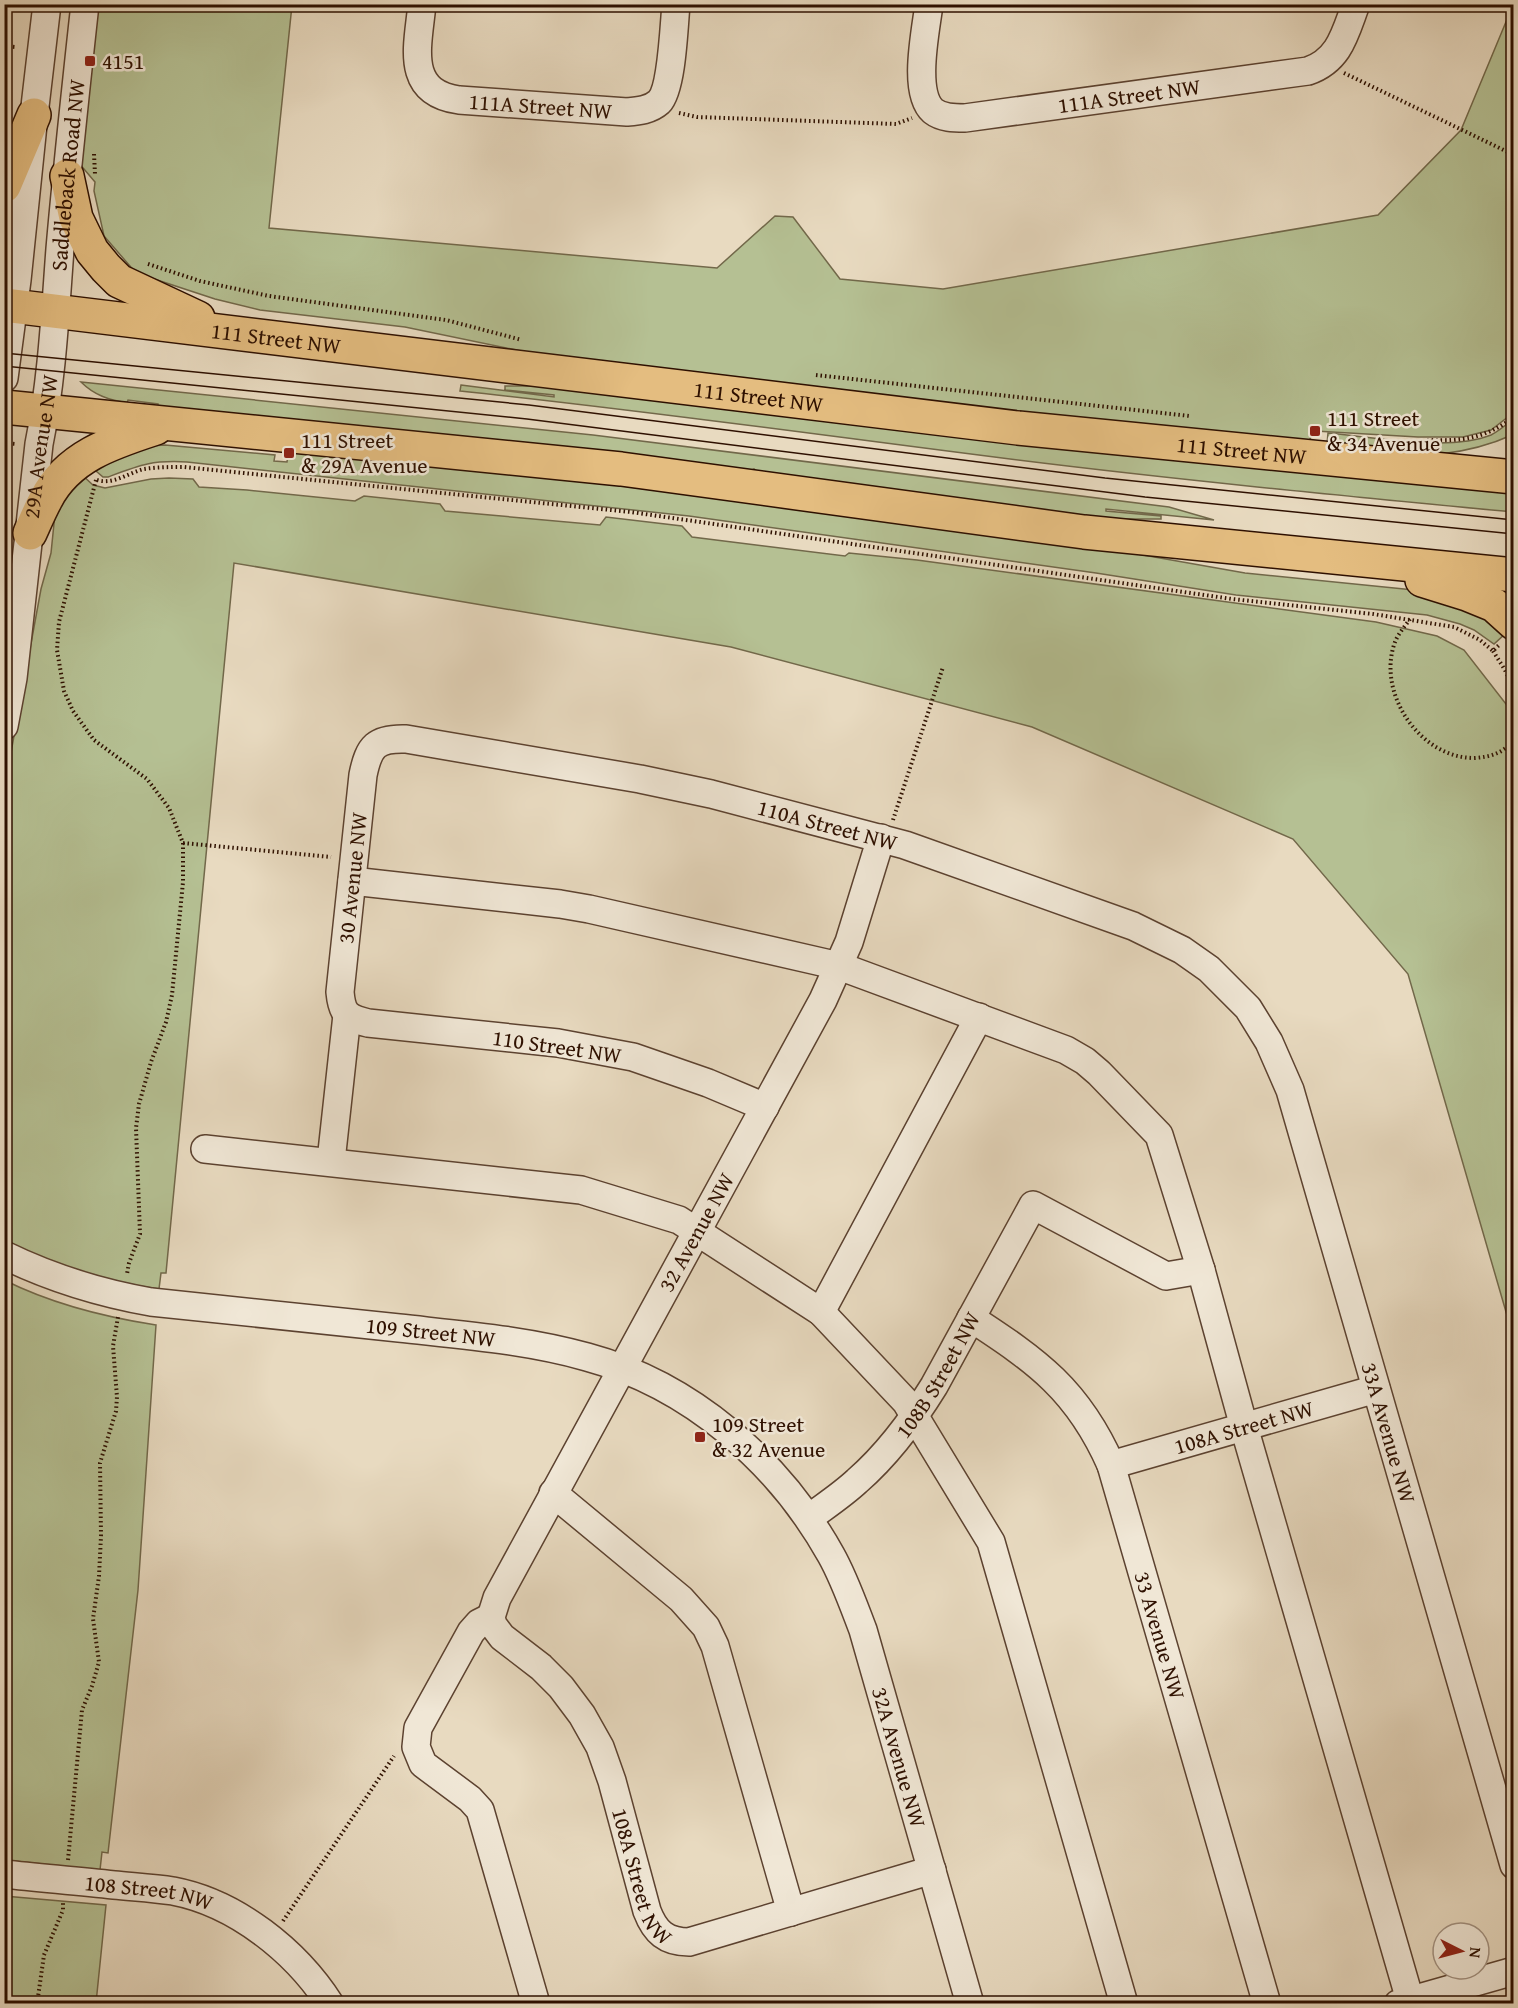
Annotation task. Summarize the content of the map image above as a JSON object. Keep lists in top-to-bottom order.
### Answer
{
  "streets": {
    "main road": ["111 Street NW"],
    "street": [
      "111A Street NW",
      "Saddleback Road NW",
      "29A Avenue NW",
      "110A Street NW",
      "30 Avenue NW",
      "110 Street NW",
      "32 Avenue NW",
      "109 Street NW",
      "108B Street NW",
      "108A Street NW",
      "33A Avenue NW",
      "33 Avenue NW",
      "32A Avenue NW",
      "108 Street NW"
    ]
  },
  "crossings": [
    ["Saddleback Road NW", "111 Street NW"],
    ["Saddleback Road NW", "29A Avenue NW"],
    ["111 Street NW", "29A Avenue NW"],
    ["110A Street NW", "30 Avenue NW"],
    ["110A Street NW", "32 Avenue NW"],
    ["110A Street NW", "33A Avenue NW"],
    ["30 Avenue NW", "110 Street NW"],
    ["110 Street NW", "32 Avenue NW"],
    ["32 Avenue NW", "109 Street NW"],
    ["32 Avenue NW", "108A Street NW"],
    ["109 Street NW", "108B Street NW"],
    ["109 Street NW", "32A Avenue NW"],
    ["108B Street NW", "33 Avenue NW"],
    ["108B Street NW", "32A Avenue NW"],
    ["108A Street NW", "33A Avenue NW"],
    ["108A Street NW", "33 Avenue NW"],
    ["108A Street NW", "32A Avenue NW"]
  ],
  "places": {
    "transit": [
      "4151",
      "111 Street & 34 Avenue",
      "111 Street & 29A Avenue",
      "109 Street & 32 Avenue"
    ]
  },
  "north": "right"
}
